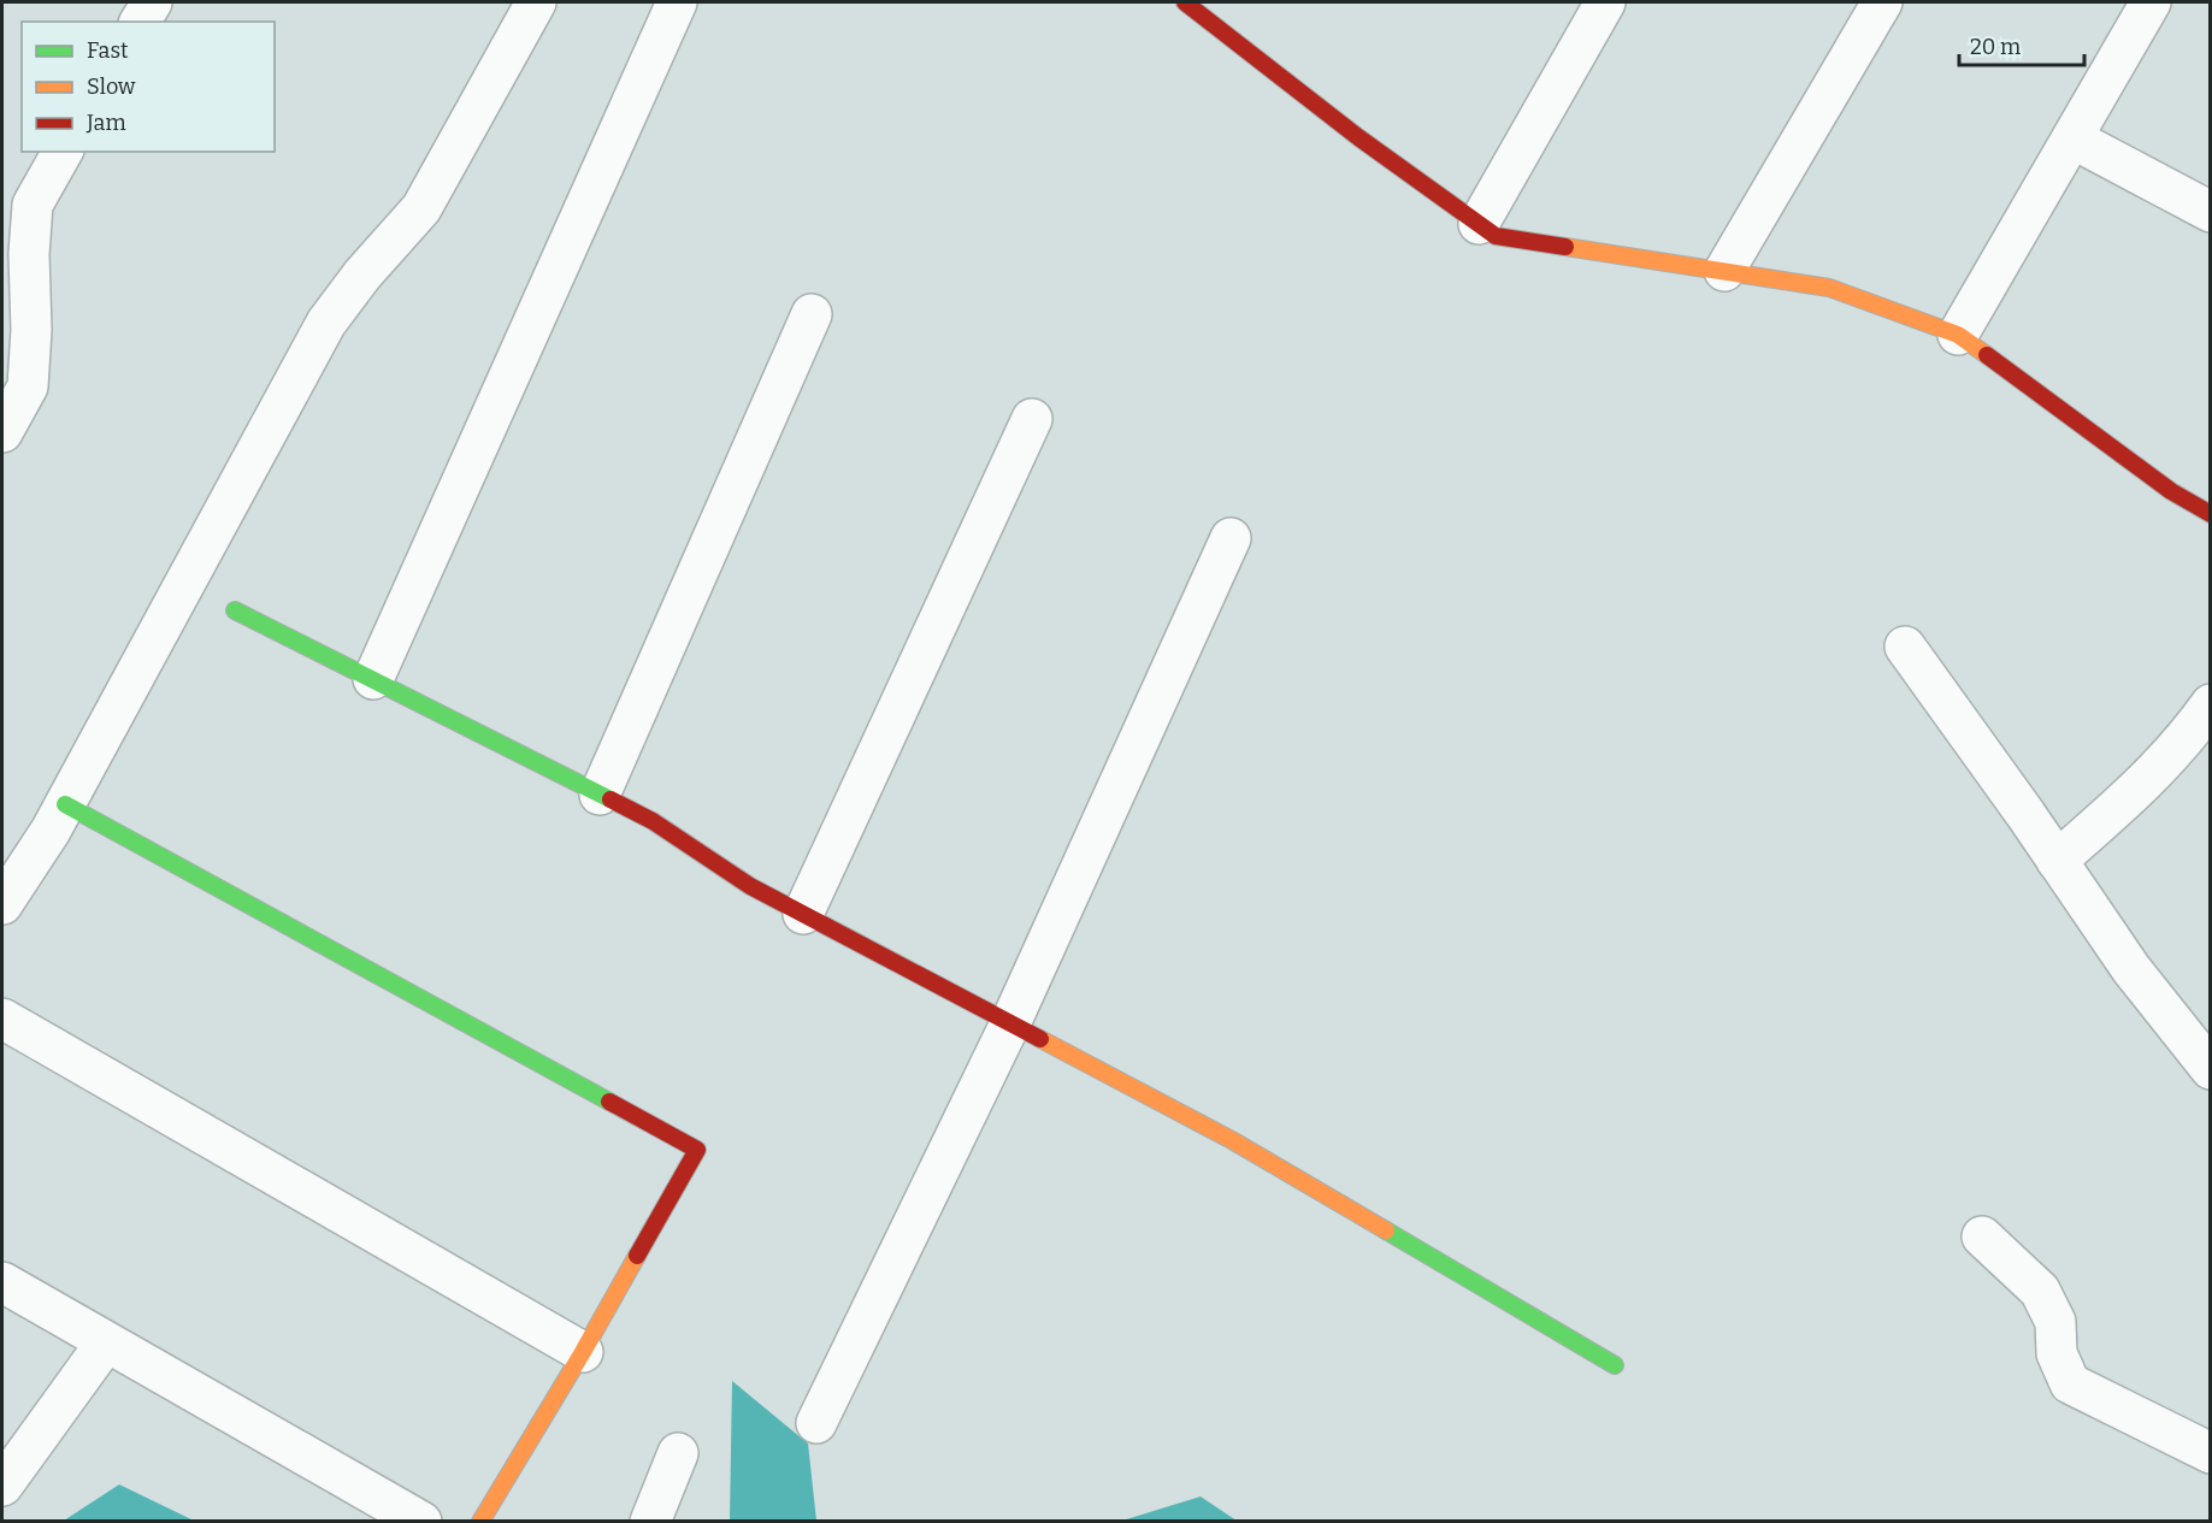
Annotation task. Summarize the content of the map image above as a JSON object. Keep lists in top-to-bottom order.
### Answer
{
  "legend": ["Fast", "Slow", "Jam"],
  "scale_bar": "20 m"
}
